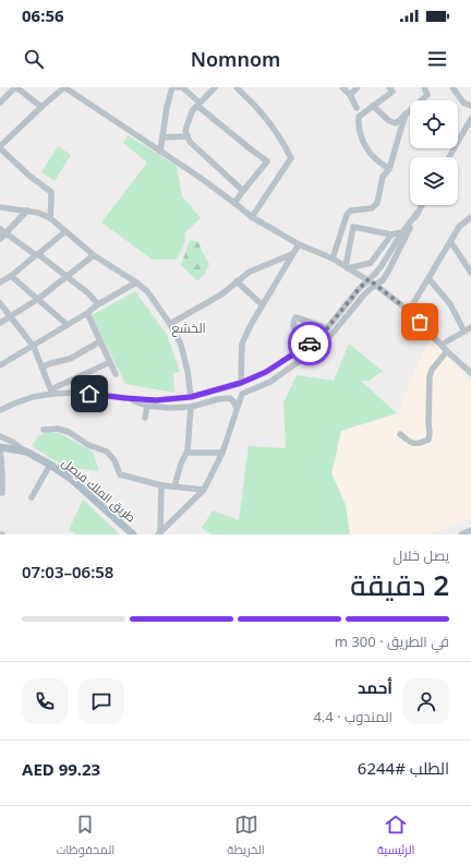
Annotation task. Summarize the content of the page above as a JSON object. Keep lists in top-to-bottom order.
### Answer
{
  "streets": {
    "main road": ["طريق الملك فيصل"]
  },
  "districts": ["الخشع"],
  "page": {
    "status": "06:56",
    "header": "Nomnom",
    "heading": ["2 دقيقة", "يصل خلال", "06:58–07:03"],
    "panel": [
      "أحمد",
      "المندوب · 4.4",
      "الطلب #6244",
      "AED 99.23"
    ],
    "bar": "في الطريق · 300 m",
    "tabs": ["الرئيسية", "الخريطة", "المحفوظات"]
  }
}
